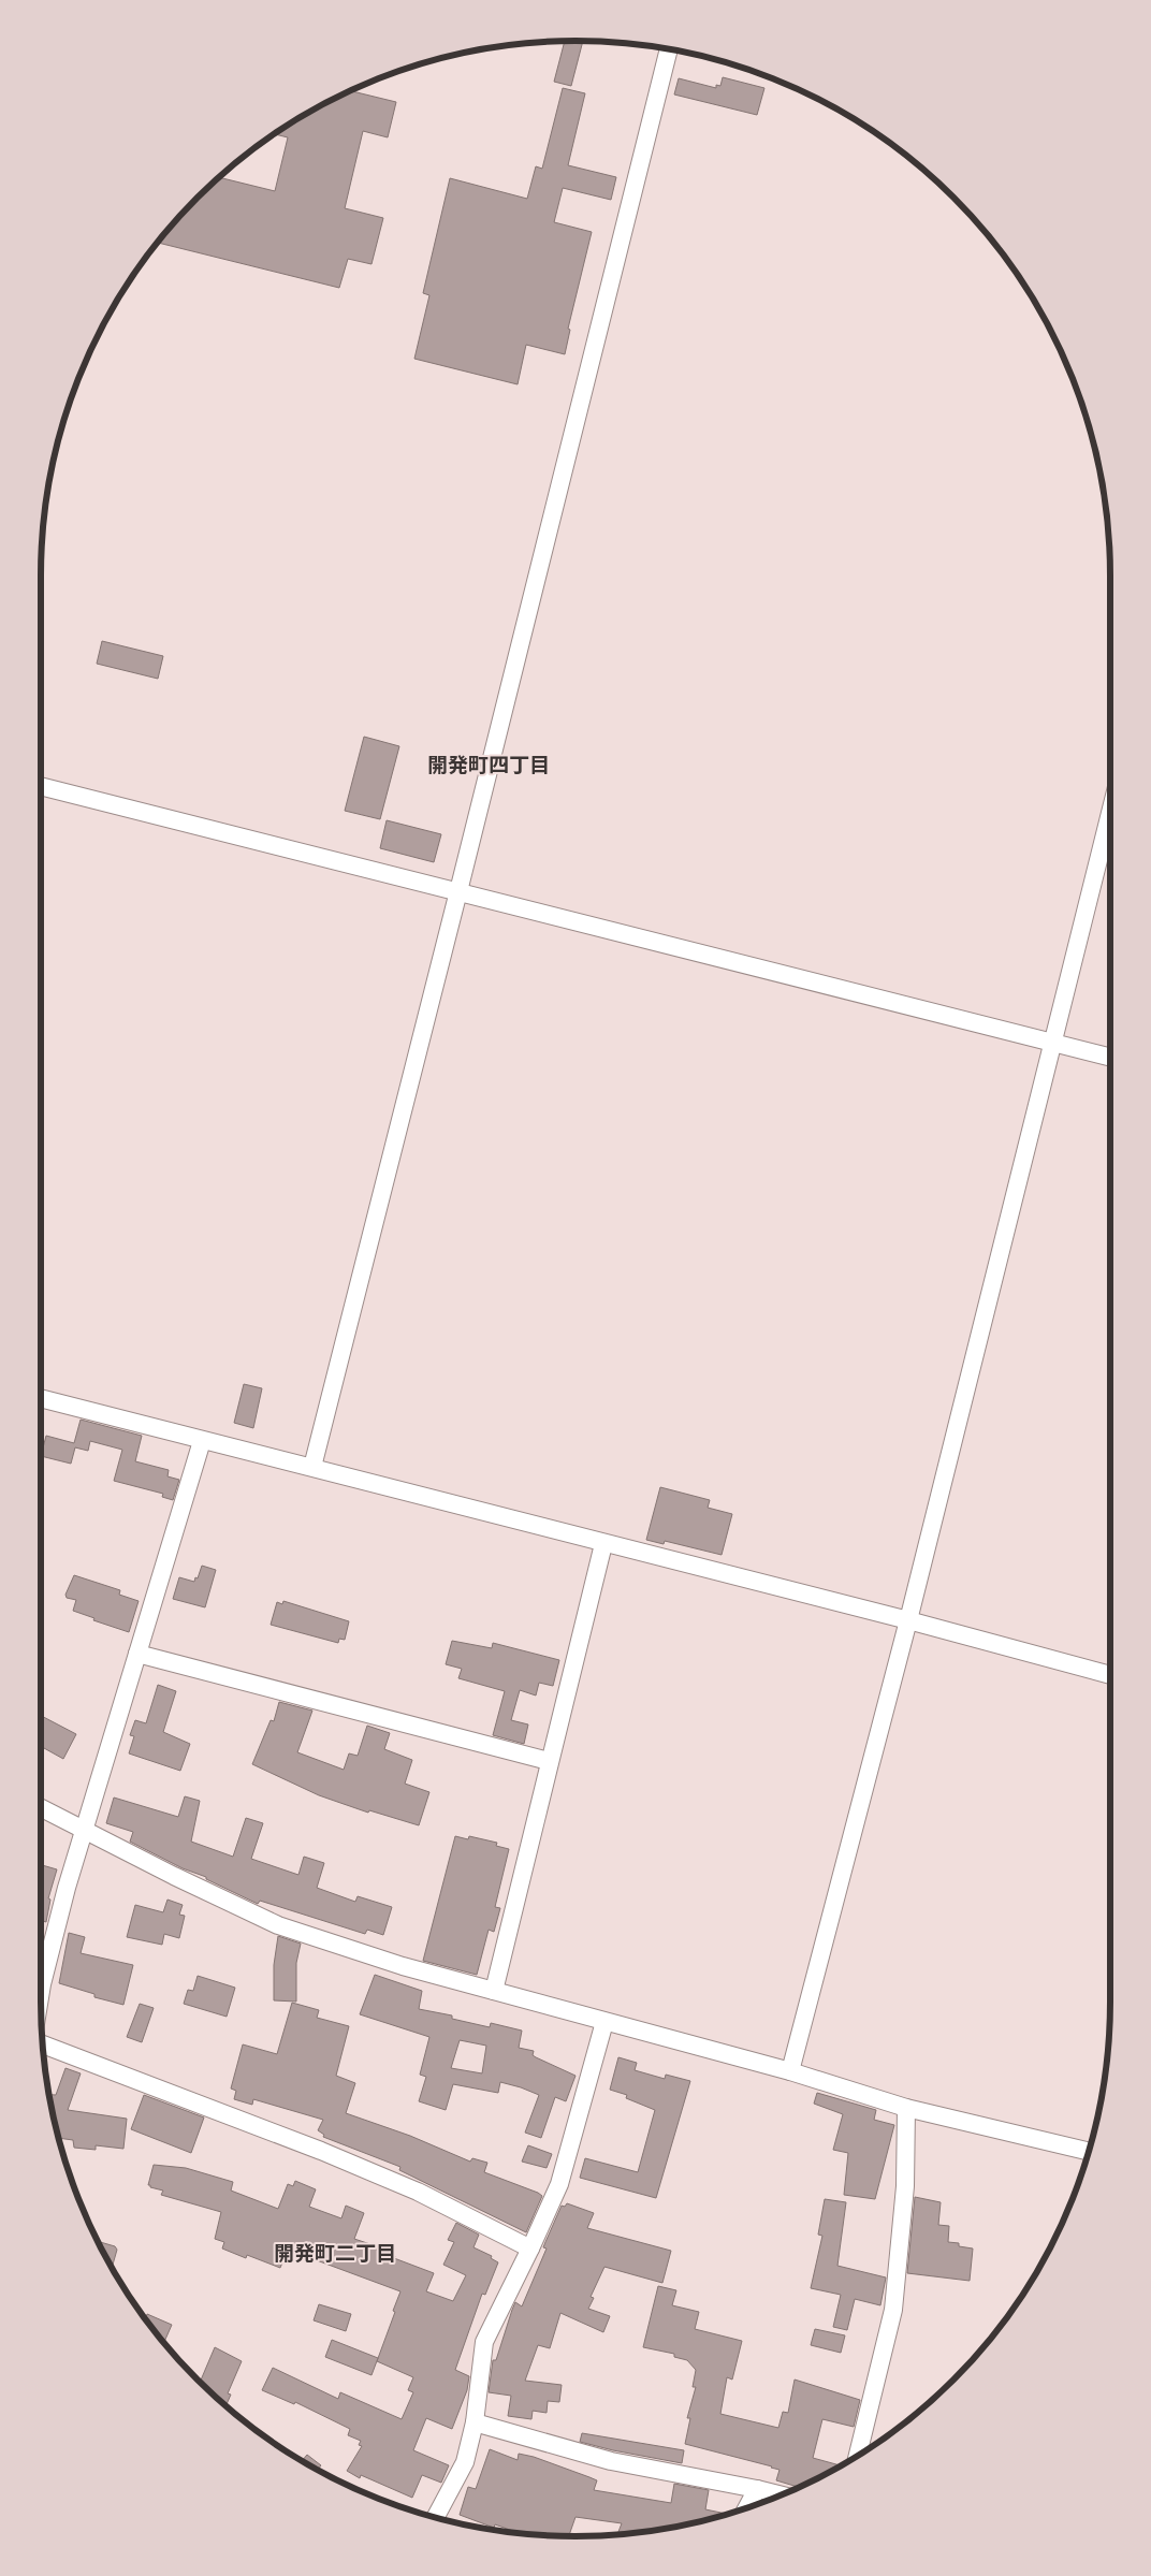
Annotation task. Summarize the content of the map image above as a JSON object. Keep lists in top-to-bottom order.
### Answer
{
  "districts": ["開発町四丁目", "開発町二丁目"]
}
